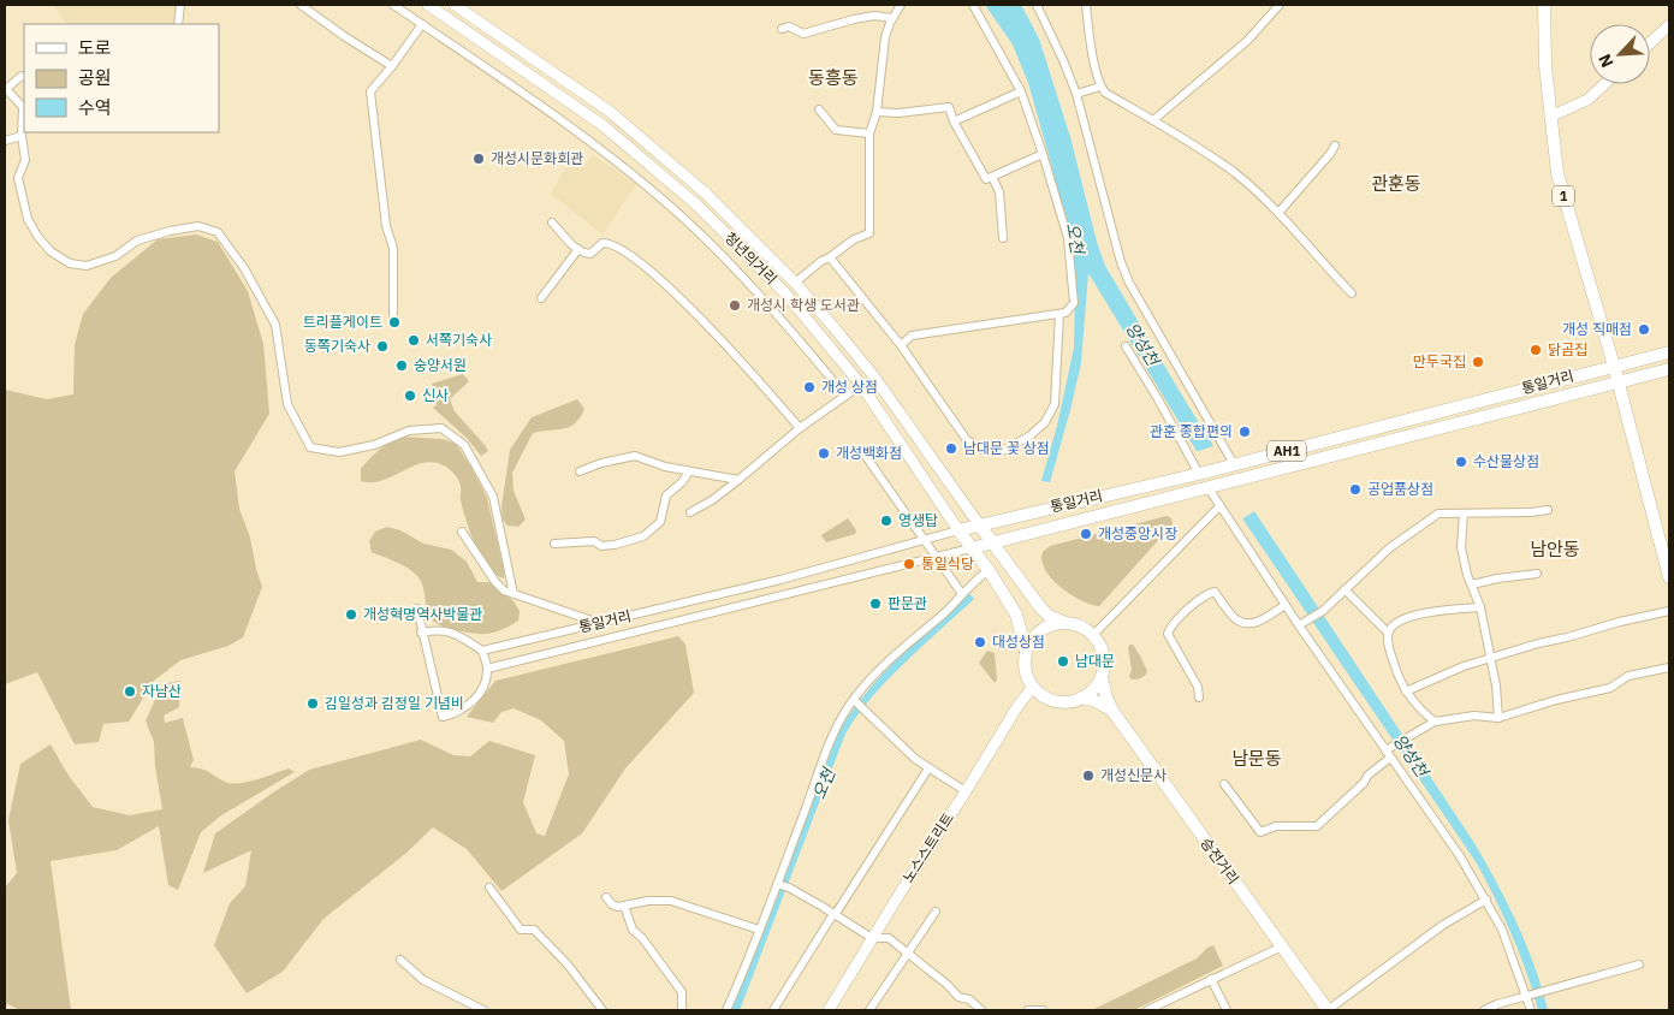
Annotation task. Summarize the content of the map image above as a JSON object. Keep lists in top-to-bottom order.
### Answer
{
  "streets": {
    "main road": [
      "1",
      "청년의거리",
      "통일거리",
      "AH1",
      "노스스트리트",
      "승전거리"
    ]
  },
  "crossings": [
    ["1", "통일거리"],
    ["청년의거리", "통일거리"],
    ["청년의거리", "노스스트리트"]
  ],
  "districts": [
    "동흥동",
    "관훈동",
    "남안동",
    "남문동"
  ],
  "water": ["오천", "양성천"],
  "places": [
    "개성시문화회관",
    "개성시 학생 도서관",
    "트리플게이트",
    "개성 직매점",
    "서쪽기숙사",
    "동쪽기숙사",
    "닭곰집",
    "만두국집",
    "숭양서원",
    "개성 상점",
    "신사",
    "관훈 종합편의",
    "남대문 꽃 상점",
    "개성백화점",
    "수산물상점",
    "공업품상점",
    "영생탑",
    "개성중앙시장",
    "통일식당",
    "판문관",
    "개성혁명역사박물관",
    "대성상점",
    "남대문",
    "자남산",
    "김일성과 김정일 기념비",
    "개성신문사"
  ],
  "legend": ["도로", "공원", "수역"],
  "north": "bottom left"
}
